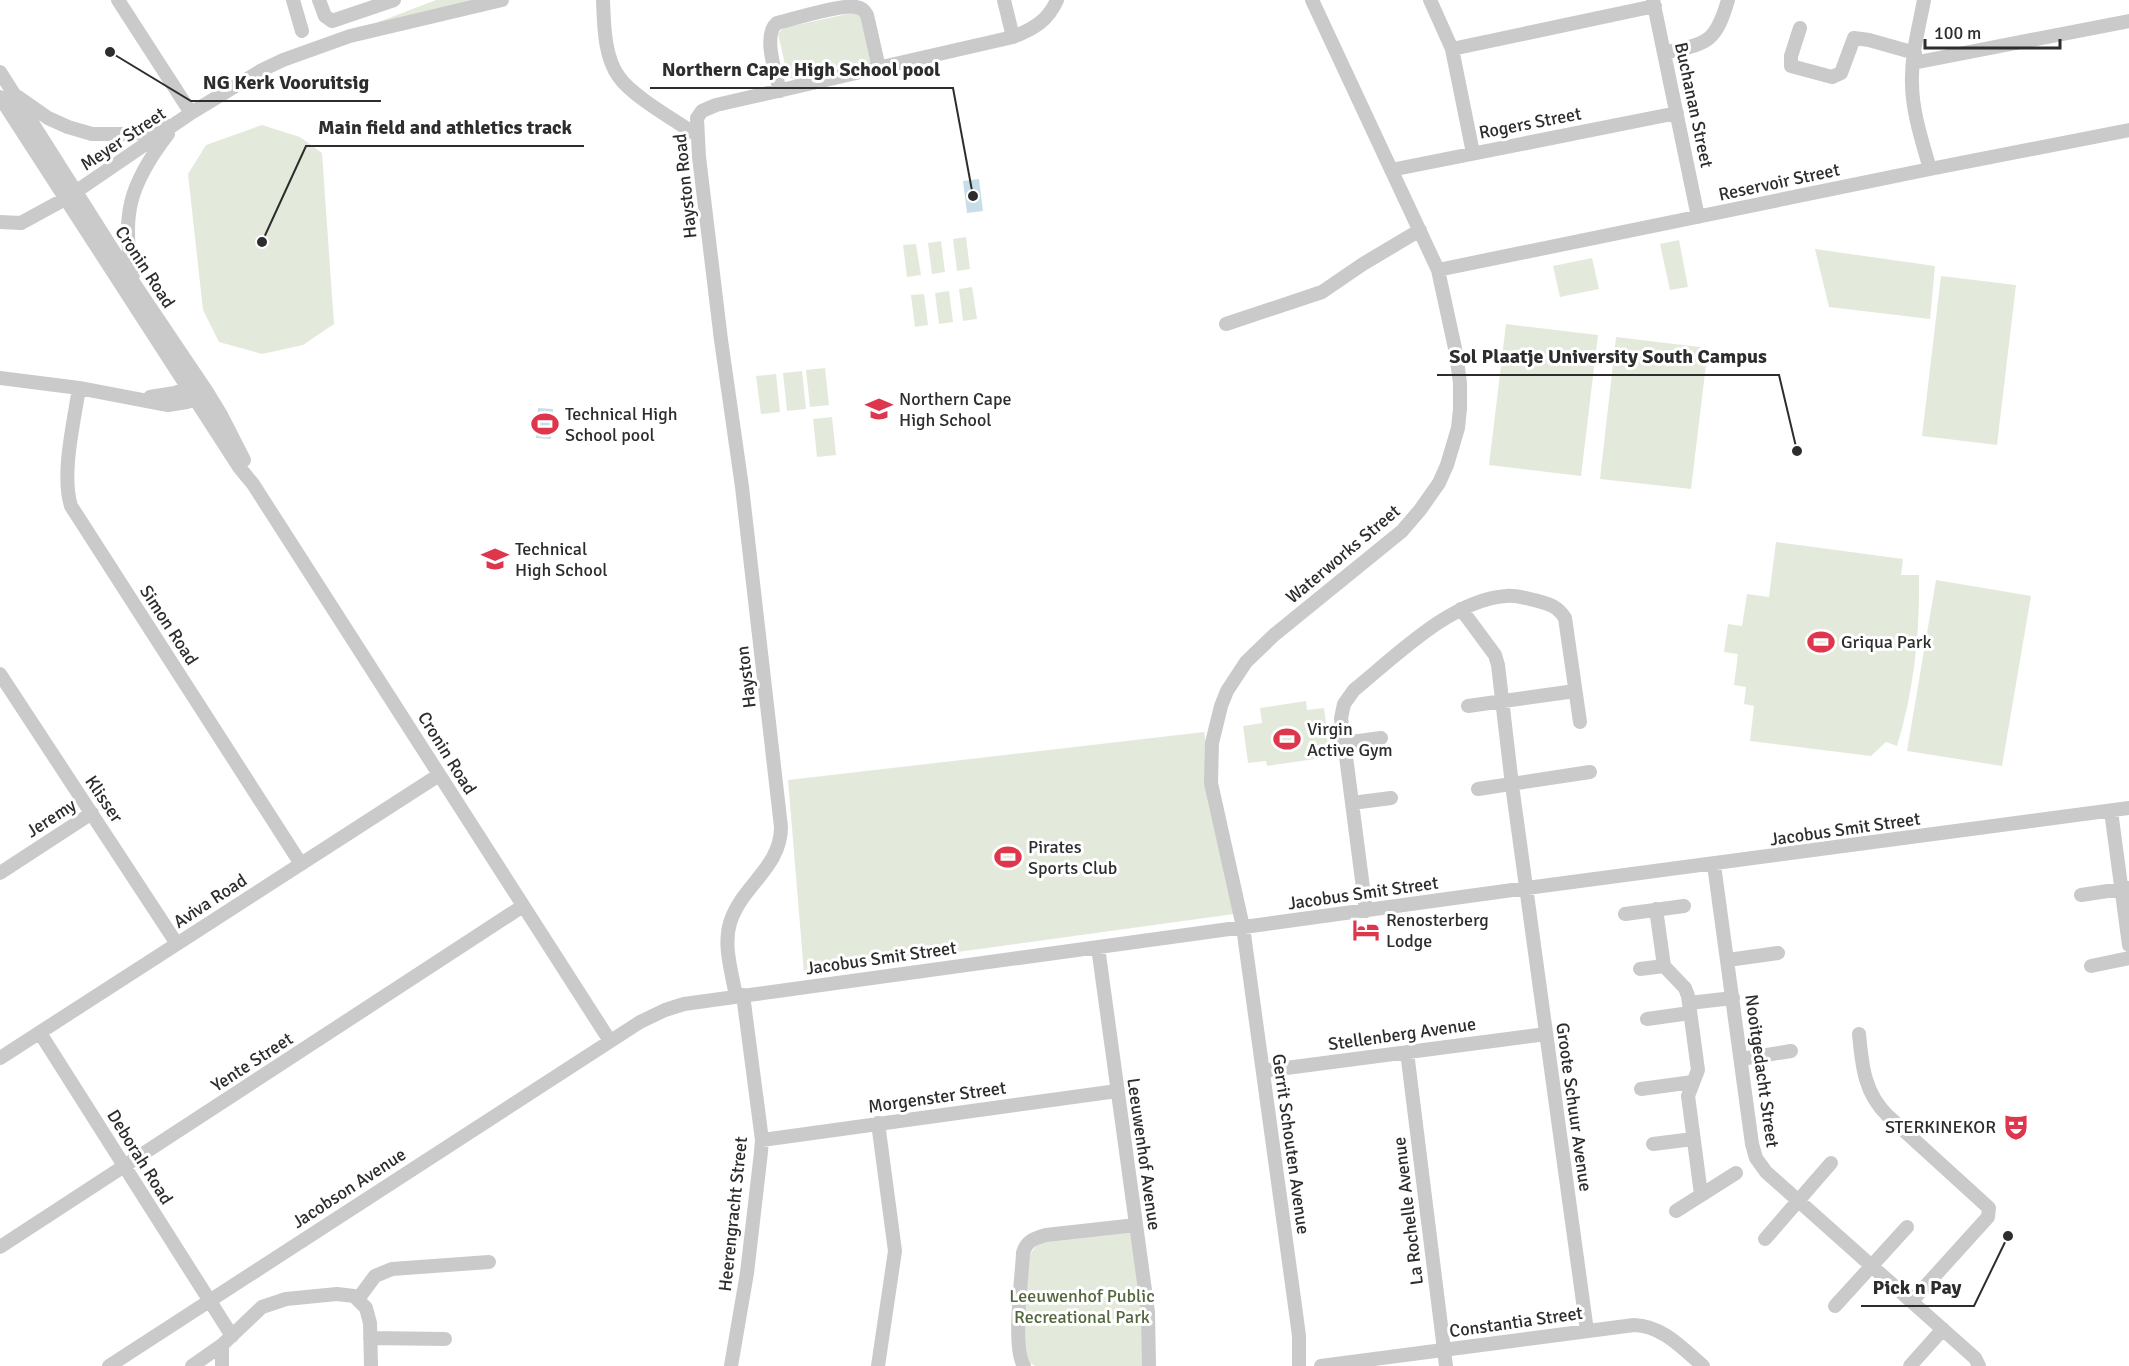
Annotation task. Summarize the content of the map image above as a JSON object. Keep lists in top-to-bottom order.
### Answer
{
  "streets": {
    "street": [
      "Buchanan Street",
      "Rogers Street",
      "Meyer Street",
      "Reservoir Street",
      "Hayston Road",
      "Cronin Road",
      "Waterworks Street",
      "Simon Road",
      "Hayston",
      "Klisser",
      "Jeremy",
      "Jacobus Smit Street",
      "Aviva Road",
      "Stellenberg Avenue",
      "Yente Street",
      "Nooitgedacht Street",
      "Morgenster Street",
      "Groote Schuur Avenue",
      "Gerrit Schouten Avenue",
      "Leeuwenhof Avenue",
      "Deborah Road",
      "Jacobson Avenue",
      "La Rochelle Avenue",
      "Heerengracht Street",
      "Constantia Street"
    ]
  },
  "crossings": [
    ["Buchanan Street", "Rogers Street"],
    ["Buchanan Street", "Reservoir Street"],
    ["Rogers Street", "Waterworks Street"],
    ["Meyer Street", "Cronin Road"],
    ["Reservoir Street", "Waterworks Street"],
    ["Hayston Road", "Hayston"],
    ["Cronin Road", "Jacobus Smit Street"],
    ["Cronin Road", "Aviva Road"],
    ["Cronin Road", "Yente Street"],
    ["Cronin Road", "Jacobson Avenue"],
    ["Waterworks Street", "Jacobus Smit Street"],
    ["Waterworks Street", "Gerrit Schouten Avenue"],
    ["Simon Road", "Aviva Road"],
    ["Hayston", "Jacobus Smit Street"],
    ["Hayston", "Heerengracht Street"],
    ["Klisser", "Jeremy"],
    ["Klisser", "Aviva Road"],
    ["Jacobus Smit Street", "Nooitgedacht Street"],
    ["Jacobus Smit Street", "Groote Schuur Avenue"],
    ["Jacobus Smit Street", "Gerrit Schouten Avenue"],
    ["Jacobus Smit Street", "Leeuwenhof Avenue"],
    ["Jacobus Smit Street", "Jacobson Avenue"],
    ["Jacobus Smit Street", "Heerengracht Street"],
    ["Aviva Road", "Deborah Road"],
    ["Stellenberg Avenue", "Groote Schuur Avenue"],
    ["Stellenberg Avenue", "Gerrit Schouten Avenue"],
    ["Stellenberg Avenue", "La Rochelle Avenue"],
    ["Yente Street", "Deborah Road"],
    ["Morgenster Street", "Leeuwenhof Avenue"],
    ["Morgenster Street", "Heerengracht Street"],
    ["Groote Schuur Avenue", "Constantia Street"],
    ["Deborah Road", "Jacobson Avenue"],
    ["La Rochelle Avenue", "Constantia Street"]
  ],
  "parks": ["Leeuwenhof Public Recreational Park"],
  "places": {
    "other": [
      "NG Kerk Vooruitsig",
      "Northern Cape High School pool",
      "Main field and athletics track",
      "Sol Plaatje University South Campus",
      "Pick n Pay"
    ],
    "school or university": ["Northern Cape High School", "Technical High School"],
    "sports": [
      "Technical High School pool",
      "Griqua Park",
      "Virgin Active Gym",
      "Pirates Sports Club"
    ],
    "hotel": ["Renosterberg Lodge"],
    "theatre": ["STERKINEKOR"]
  },
  "scale_bar": "100 m"
}
